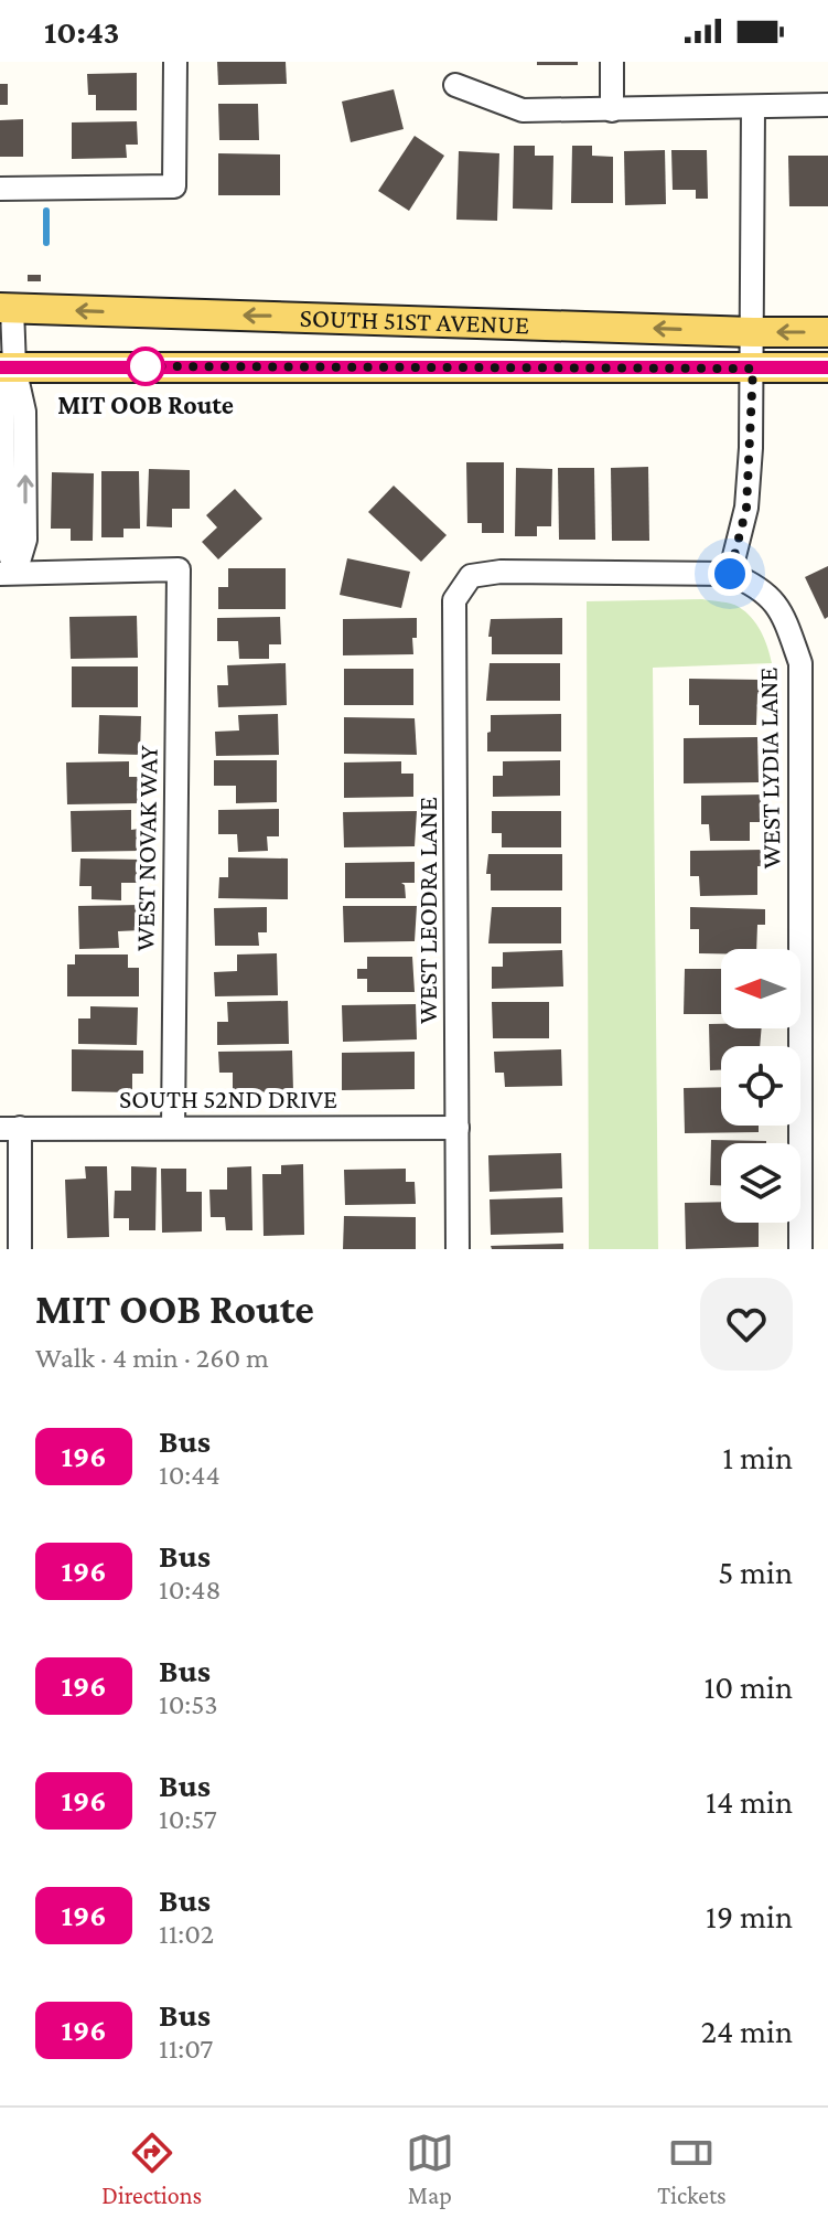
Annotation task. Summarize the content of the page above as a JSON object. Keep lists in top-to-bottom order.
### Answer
{
  "streets": {
    "main road": ["SOUTH 51ST AVENUE"],
    "street": [
      "WEST LYDIA LANE",
      "WEST NOVAK WAY",
      "WEST LEODRA LANE",
      "SOUTH 52ND DRIVE"
    ]
  },
  "crossings": [
    ["WEST LYDIA LANE", "WEST LEODRA LANE"],
    ["WEST NOVAK WAY", "SOUTH 52ND DRIVE"],
    ["WEST LEODRA LANE", "SOUTH 52ND DRIVE"]
  ],
  "places": ["MIT OOB Route"],
  "lines": ["bus line 196"],
  "north": "left",
  "page": {
    "status": "10:43",
    "heading": ["MIT OOB Route", "Walk · 4 min · 260 m"],
    "list": [
      {
        "mark": "196",
        "name": "Bus",
        "note": "10:44",
        "value": "1 min"
      },
      {
        "mark": "196",
        "name": "Bus",
        "note": "10:48",
        "value": "5 min"
      },
      {
        "mark": "196",
        "name": "Bus",
        "note": "10:53",
        "value": "10 min"
      },
      {
        "mark": "196",
        "name": "Bus",
        "note": "10:57",
        "value": "14 min"
      },
      {
        "mark": "196",
        "name": "Bus",
        "note": "11:02",
        "value": "19 min"
      },
      {
        "mark": "196",
        "name": "Bus",
        "note": "11:07",
        "value": "24 min"
      }
    ],
    "tabs": ["Directions", "Map", "Tickets"]
  }
}
